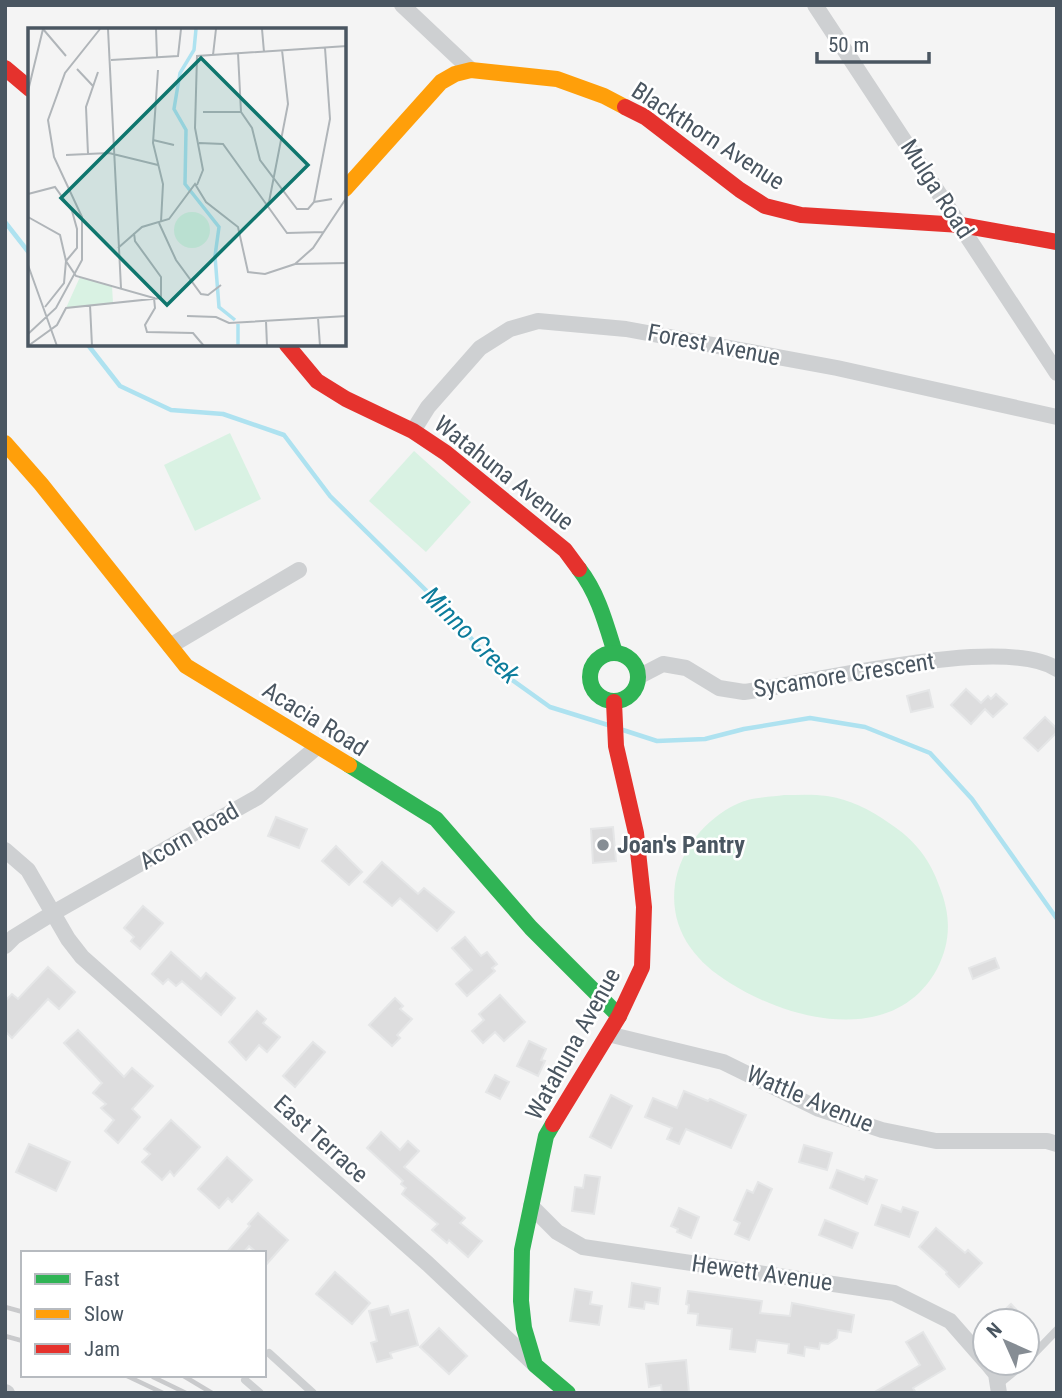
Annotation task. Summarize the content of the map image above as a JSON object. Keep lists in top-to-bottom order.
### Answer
{
  "streets": {
    "street": [
      "Blackthorn Avenue",
      "Mulga Road",
      "Forest Avenue",
      "Watahuna Avenue",
      "Sycamore Crescent",
      "Acacia Road",
      "Acorn Road",
      "Wattle Avenue",
      "East Terrace",
      "Hewett Avenue"
    ]
  },
  "crossings": [
    ["Blackthorn Avenue", "Mulga Road"],
    ["Forest Avenue", "Watahuna Avenue"],
    ["Watahuna Avenue", "Sycamore Crescent"],
    ["Watahuna Avenue", "Acacia Road"],
    ["Watahuna Avenue", "Wattle Avenue"],
    ["Watahuna Avenue", "East Terrace"],
    ["Watahuna Avenue", "Hewett Avenue"],
    ["Acacia Road", "Acorn Road"],
    ["Acorn Road", "East Terrace"]
  ],
  "water": ["Minno Creek"],
  "places": ["Joan's Pantry"],
  "legend": ["Fast", "Slow", "Jam"],
  "scale_bar": "50 m",
  "north": "top left"
}
